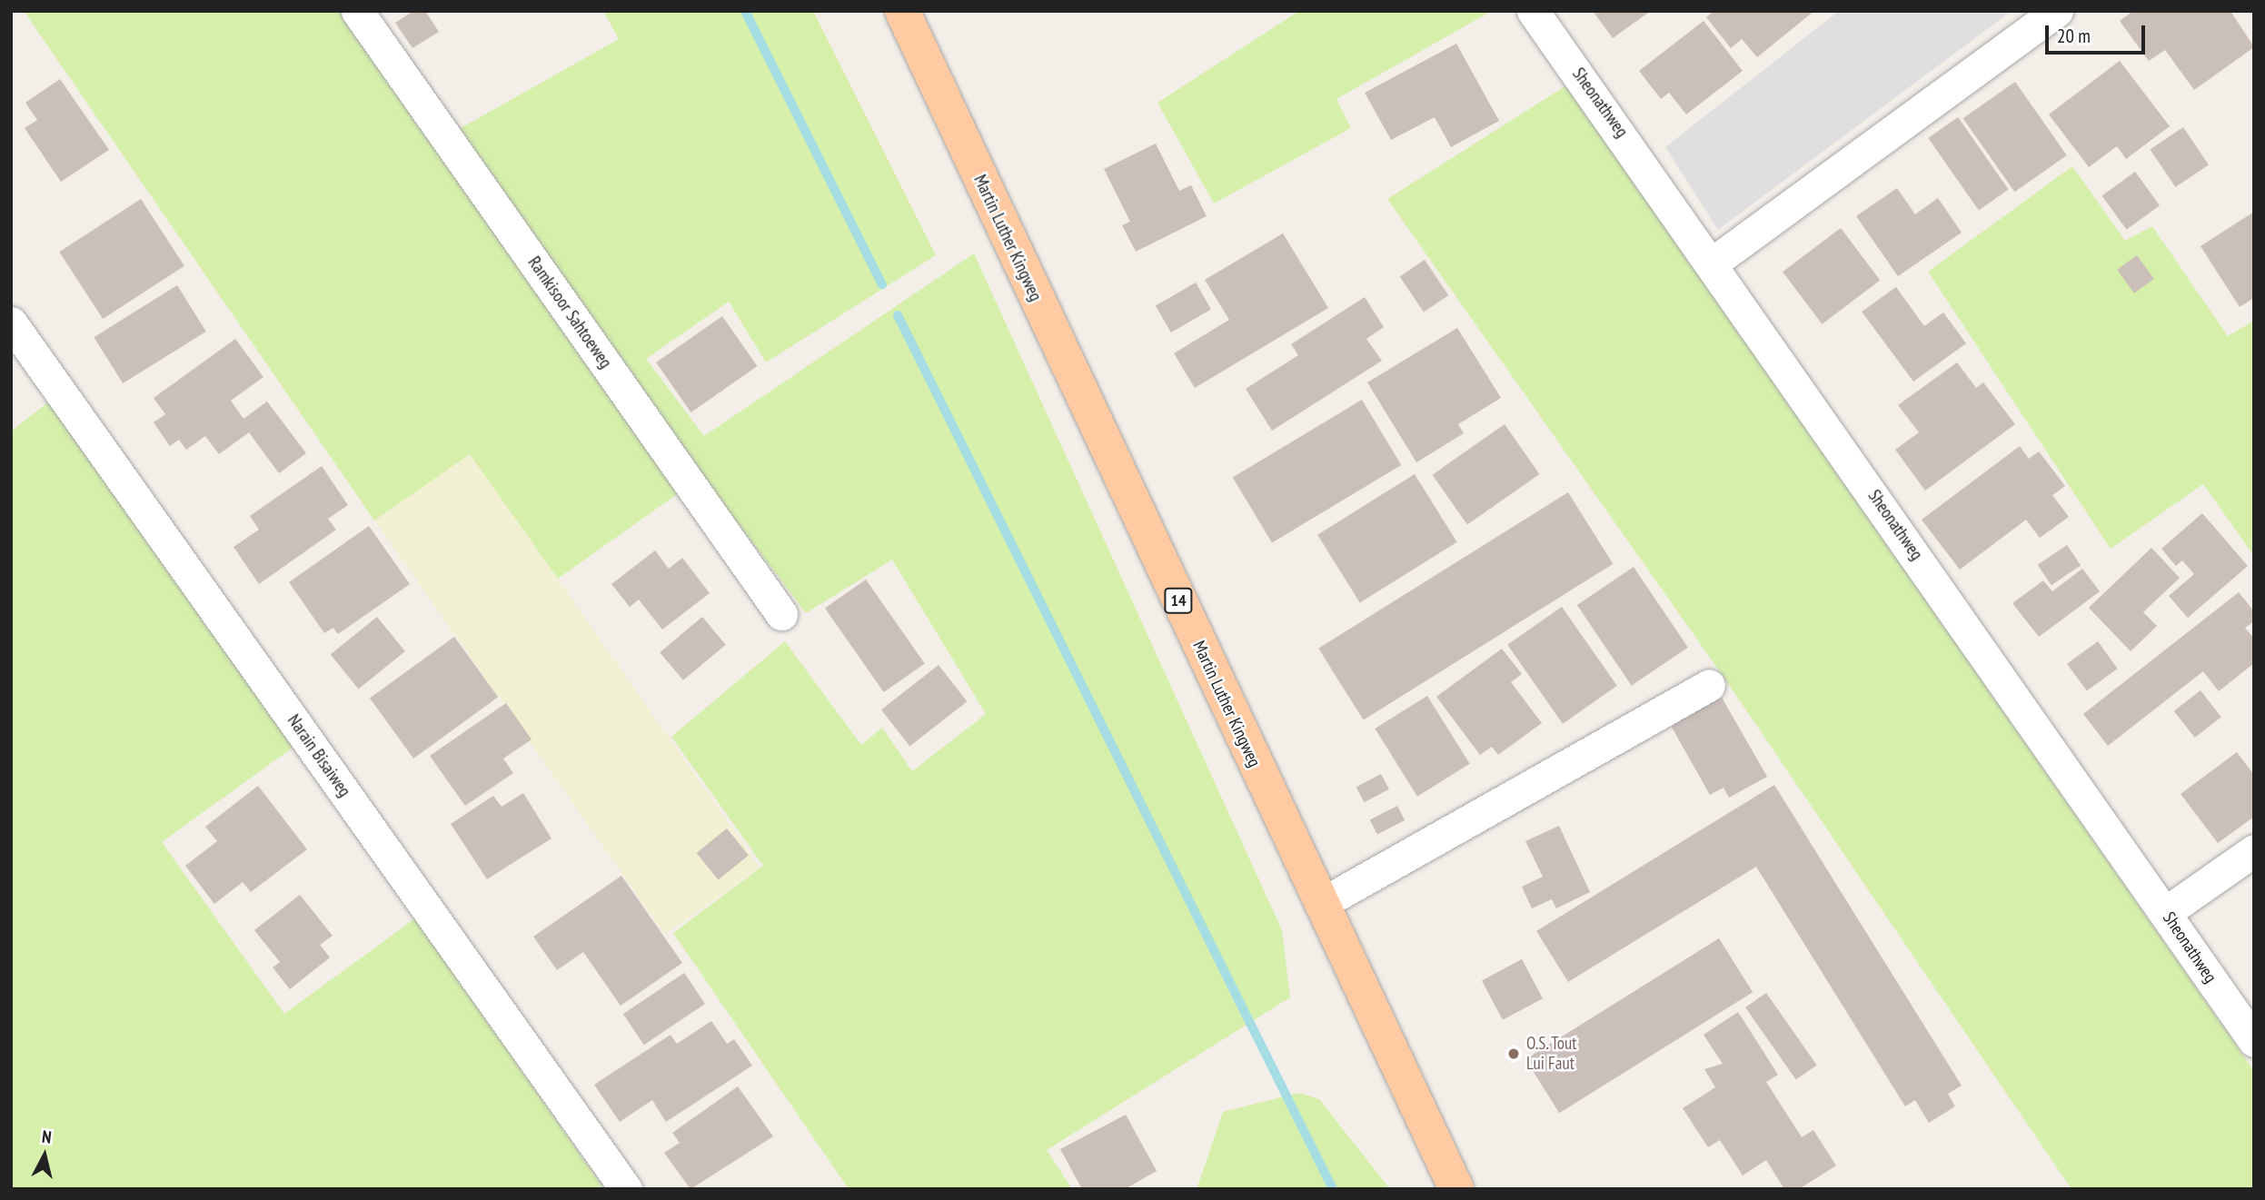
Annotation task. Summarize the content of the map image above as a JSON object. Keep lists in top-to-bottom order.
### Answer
{
  "streets": {
    "main road": ["Martin Luther Kingweg", "14"],
    "street": ["Sheonathweg", "Ramkisoor Sahtoeweg", "Narain Bisaiweg"]
  },
  "places": ["O.S. Tout Lui Faut"],
  "scale_bar": "20 m",
  "north": "top"
}
